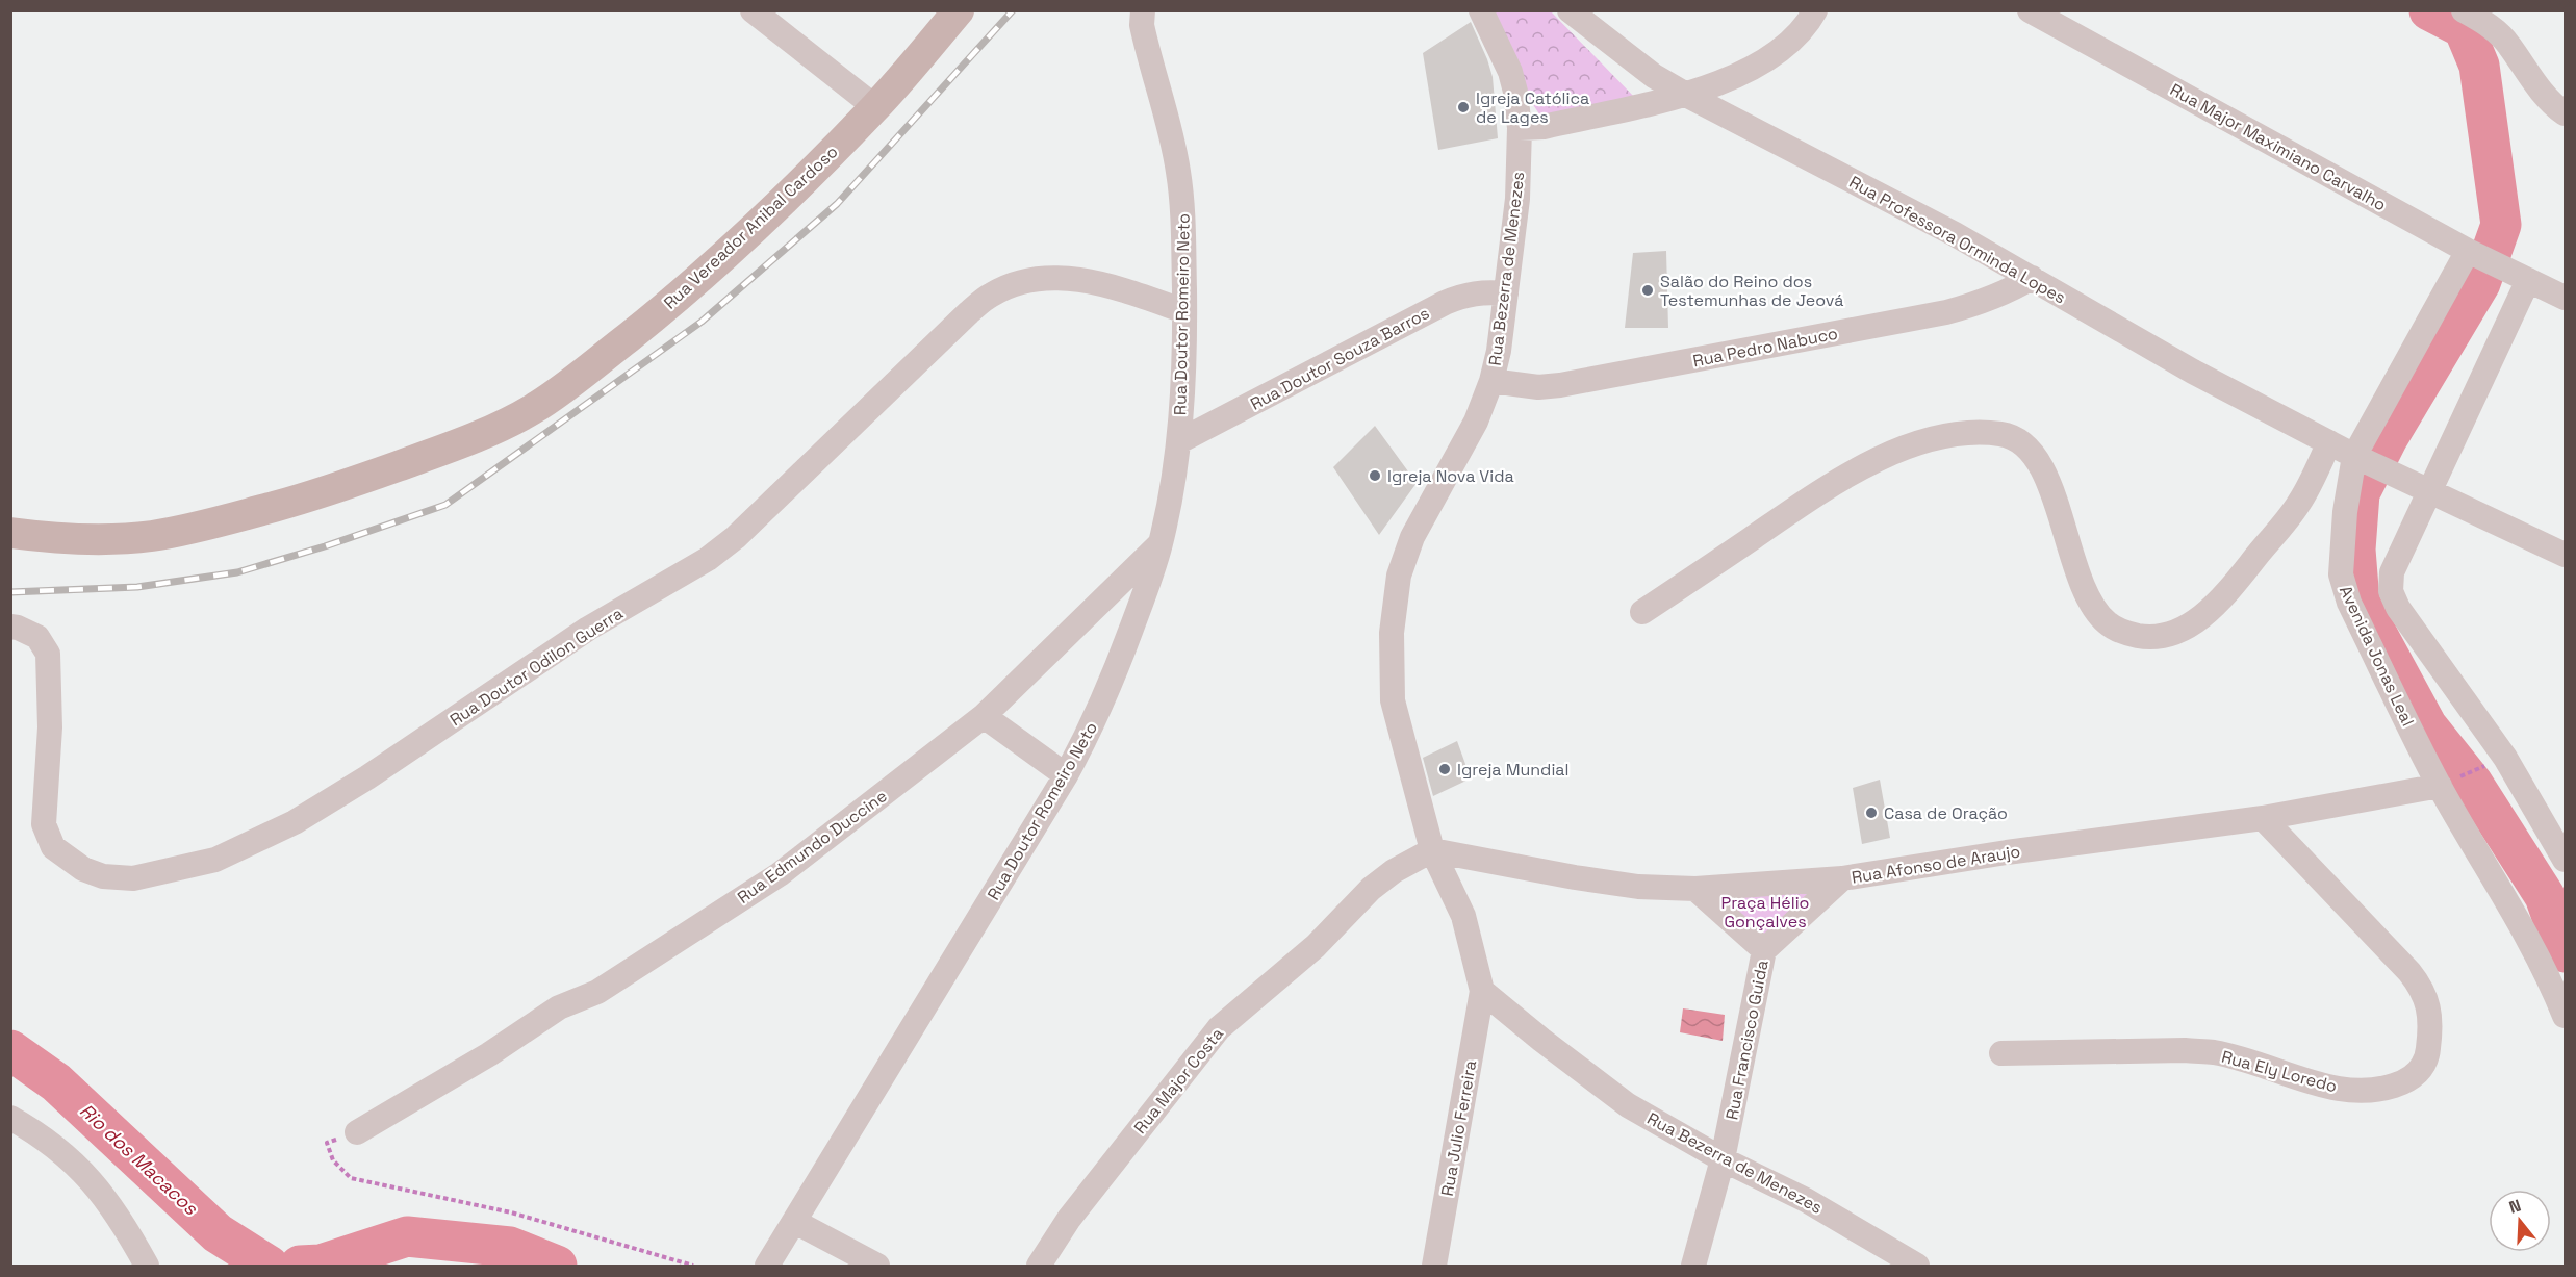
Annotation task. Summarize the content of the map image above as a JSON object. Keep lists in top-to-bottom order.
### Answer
{
  "streets": {
    "main road": ["Rua Vereador Anibal Cardoso"],
    "street": [
      "Rua Major Maximiano Carvalho",
      "Rua Professora Orminda Lopes",
      "Rua Bezerra de Menezes",
      "Rua Doutor Romeiro Neto",
      "Rua Pedro Nabuco",
      "Rua Doutor Souza Barros",
      "Avenida Jonas Leal",
      "Rua Doutor Odilon Guerra",
      "Rua Edmundo Duccine",
      "Rua Afonso de Araujo",
      "Rua Francisco Guida",
      "Rua Ely Loredo",
      "Rua Major Costa",
      "Rua Julio Ferreira"
    ]
  },
  "crossings": [
    ["Rua Major Maximiano Carvalho", "Avenida Jonas Leal"],
    ["Rua Professora Orminda Lopes", "Rua Pedro Nabuco"],
    ["Rua Professora Orminda Lopes", "Avenida Jonas Leal"],
    ["Rua Bezerra de Menezes", "Rua Pedro Nabuco"],
    ["Rua Bezerra de Menezes", "Rua Doutor Souza Barros"],
    ["Rua Bezerra de Menezes", "Rua Afonso de Araujo"],
    ["Rua Bezerra de Menezes", "Rua Francisco Guida"],
    ["Rua Bezerra de Menezes", "Rua Major Costa"],
    ["Rua Bezerra de Menezes", "Rua Julio Ferreira"],
    ["Rua Doutor Romeiro Neto", "Rua Doutor Souza Barros"],
    ["Rua Doutor Romeiro Neto", "Rua Doutor Odilon Guerra"],
    ["Rua Doutor Romeiro Neto", "Rua Edmundo Duccine"],
    ["Avenida Jonas Leal", "Rua Afonso de Araujo"],
    ["Rua Afonso de Araujo", "Rua Francisco Guida"],
    ["Rua Afonso de Araujo", "Rua Ely Loredo"],
    ["Rua Afonso de Araujo", "Rua Major Costa"]
  ],
  "water": ["Rio dos Macacos"],
  "parks": ["Praça Hélio Gonçalves"],
  "places": [
    "Igreja Católica de Lages",
    "Salão do Reino dos Testemunhas de Jeová",
    "Igreja Nova Vida",
    "Igreja Mundial",
    "Casa de Oração"
  ],
  "north": "top"
}
